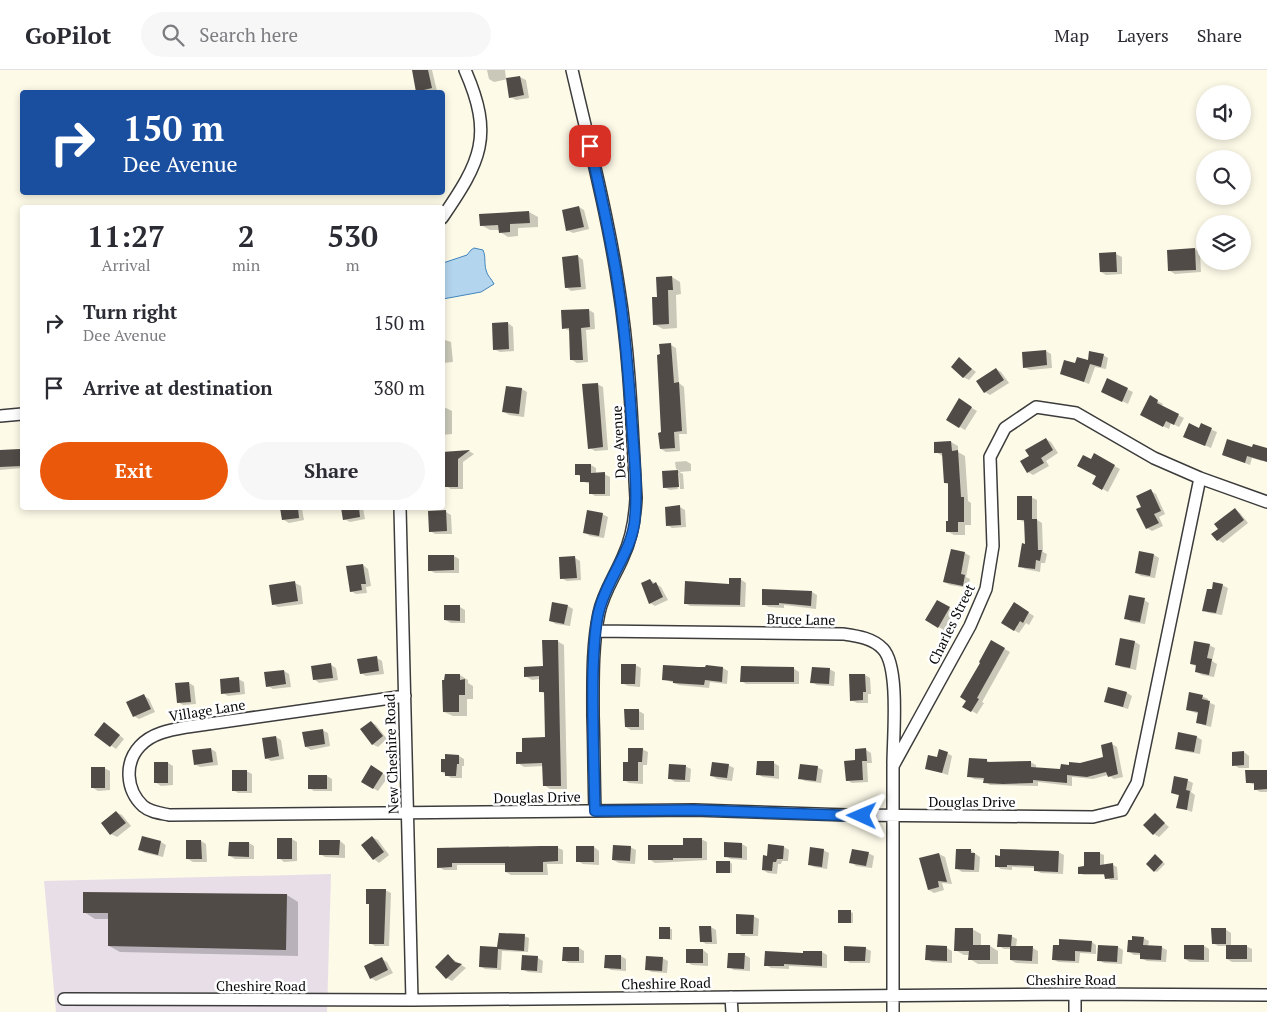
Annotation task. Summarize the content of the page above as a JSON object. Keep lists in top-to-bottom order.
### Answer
{
  "streets": {
    "street": [
      "Dee Avenue",
      "Bruce Lane",
      "Charles Street",
      "Village Lane",
      "New Cheshire Road",
      "Douglas Drive",
      "Cheshire Road"
    ]
  },
  "crossings": [
    ["Dee Avenue", "Bruce Lane"],
    ["Dee Avenue", "Douglas Drive"],
    ["Bruce Lane", "Charles Street"],
    ["Charles Street", "Douglas Drive"],
    ["Charles Street", "Cheshire Road"],
    ["Village Lane", "New Cheshire Road"],
    ["Village Lane", "Douglas Drive"],
    ["New Cheshire Road", "Douglas Drive"],
    ["New Cheshire Road", "Cheshire Road"]
  ],
  "page": {
    "header": "GoPilot",
    "search": "Search here",
    "nav": ["Map", "Layers", "Share"],
    "turn": ["150 m", "Dee Avenue"],
    "eta": [
      "11:27",
      "Arrival",
      "2",
      "min",
      "530",
      "m"
    ],
    "list": [
      {
        "name": "Turn right",
        "note": "Dee Avenue",
        "value": "150 m"
      },
      {
        "name": "Arrive at destination",
        "value": "380 m"
      }
    ],
    "buttons": ["Exit", "Share"]
  }
}
